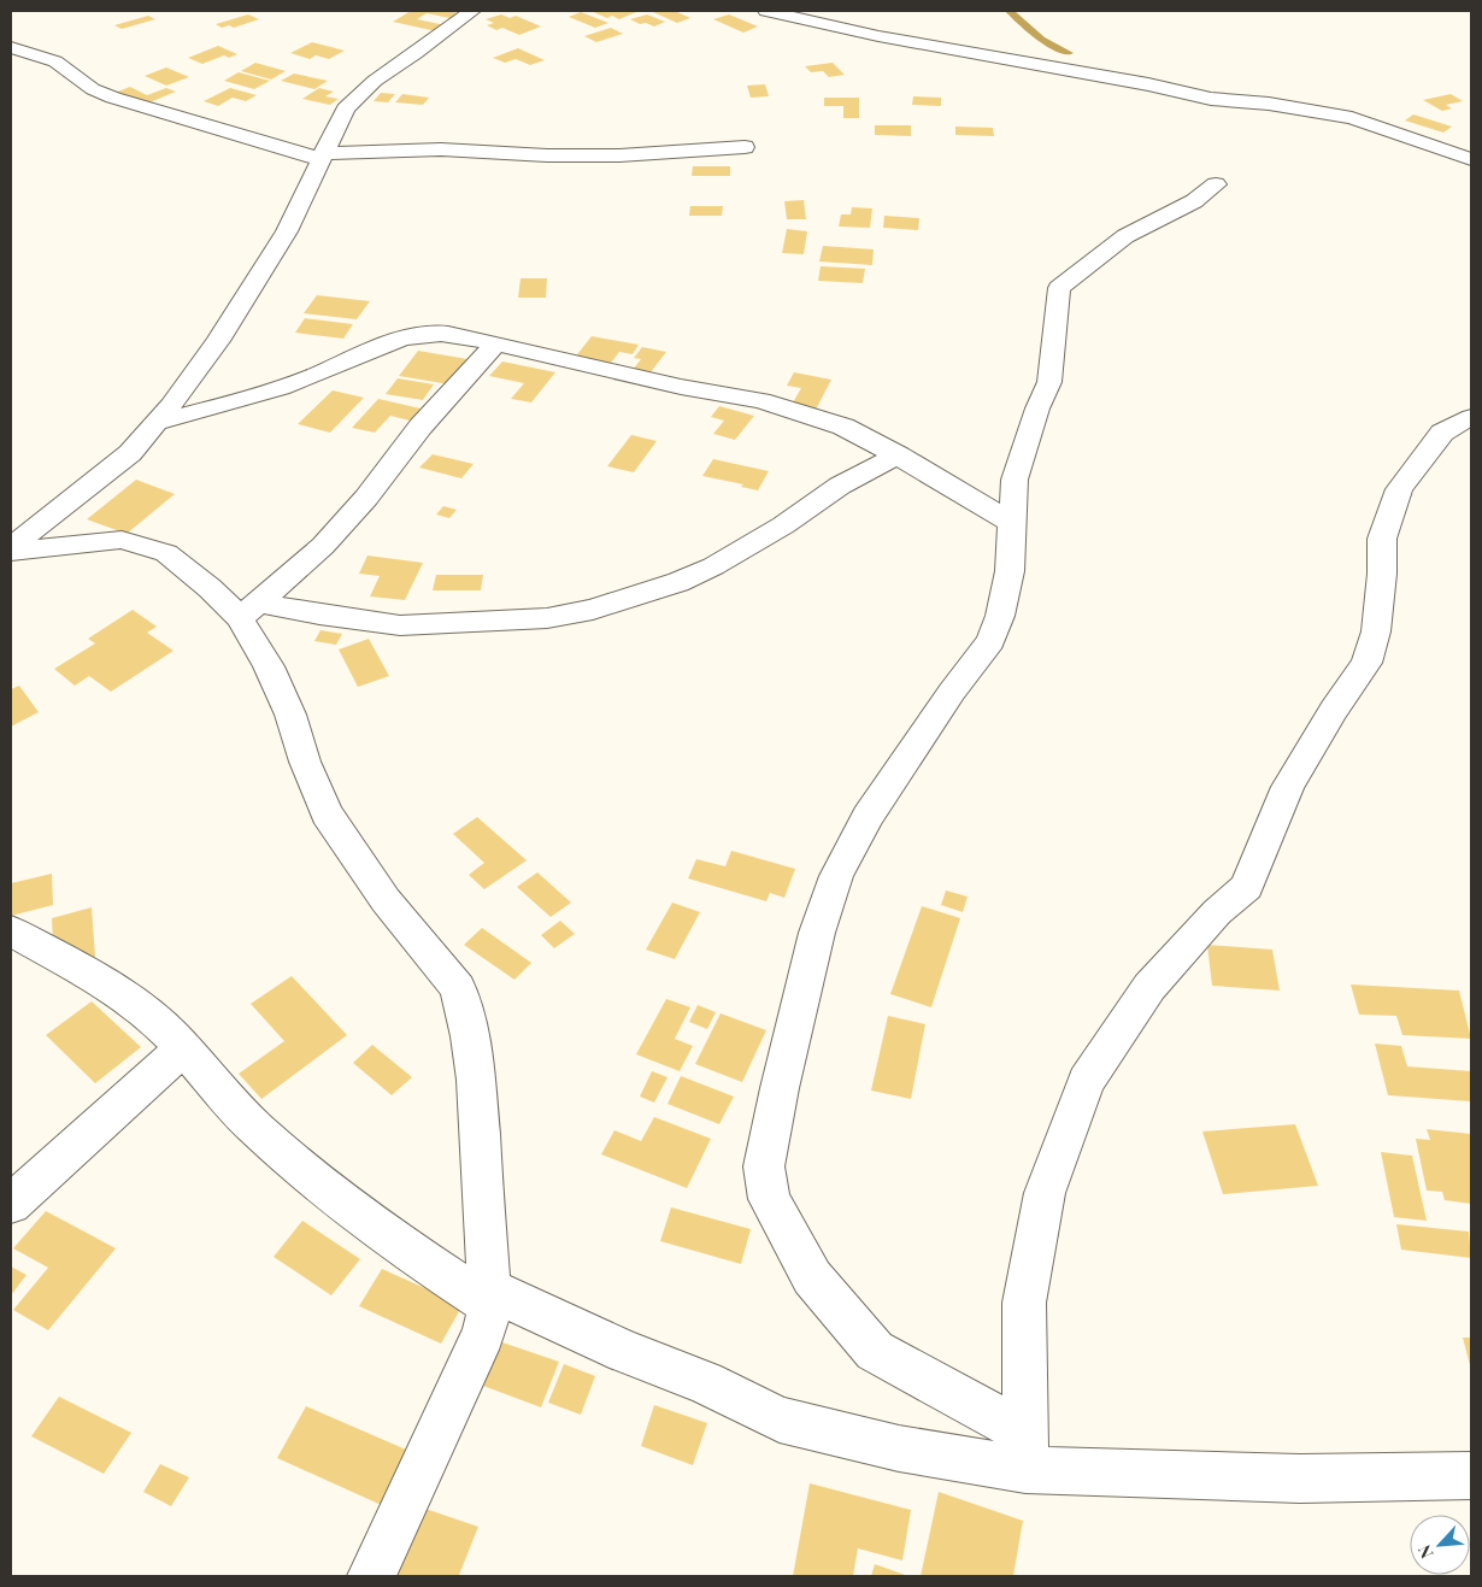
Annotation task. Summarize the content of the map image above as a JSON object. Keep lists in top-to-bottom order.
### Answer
{
  "north": "bottom left"
}
